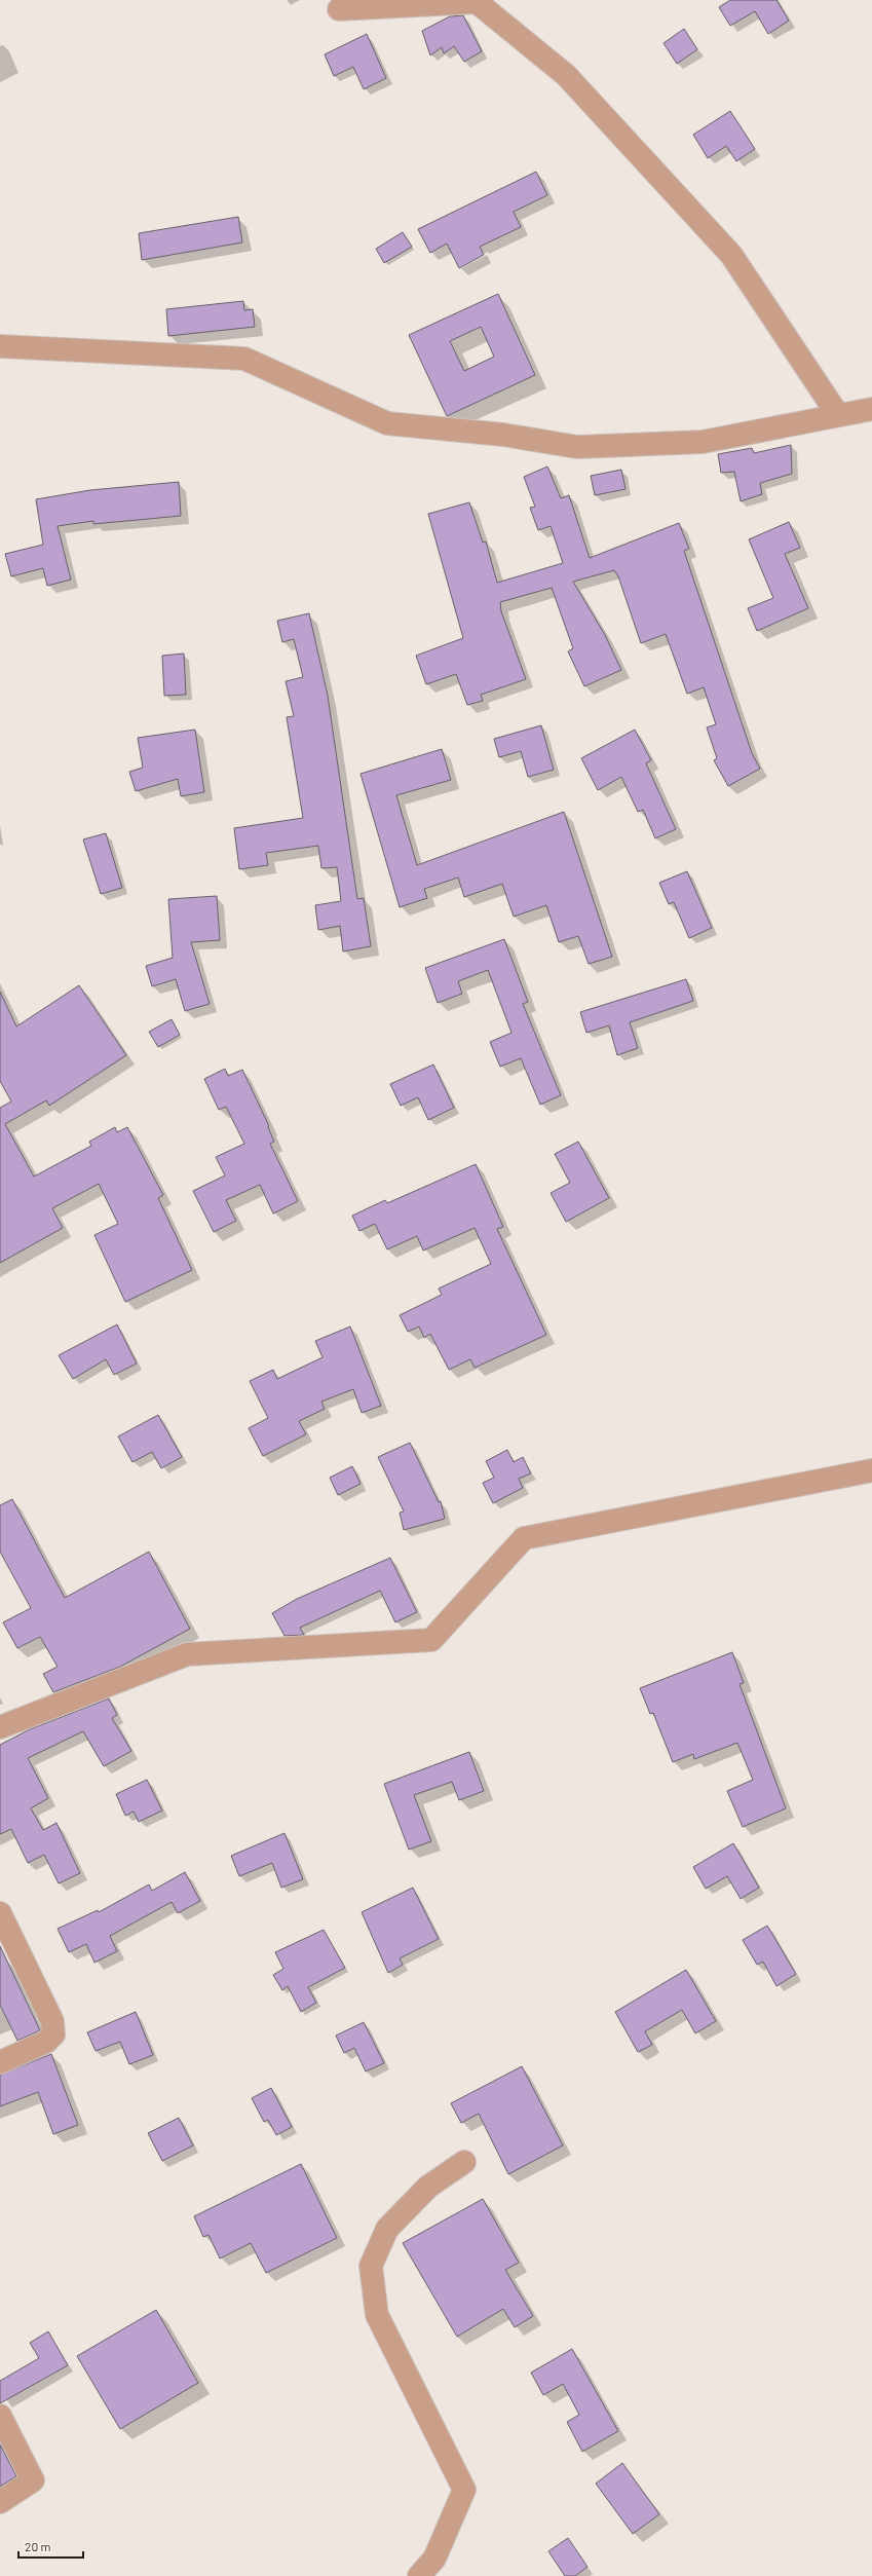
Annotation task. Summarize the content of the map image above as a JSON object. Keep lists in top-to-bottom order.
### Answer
{
  "scale_bar": "20 m"
}
